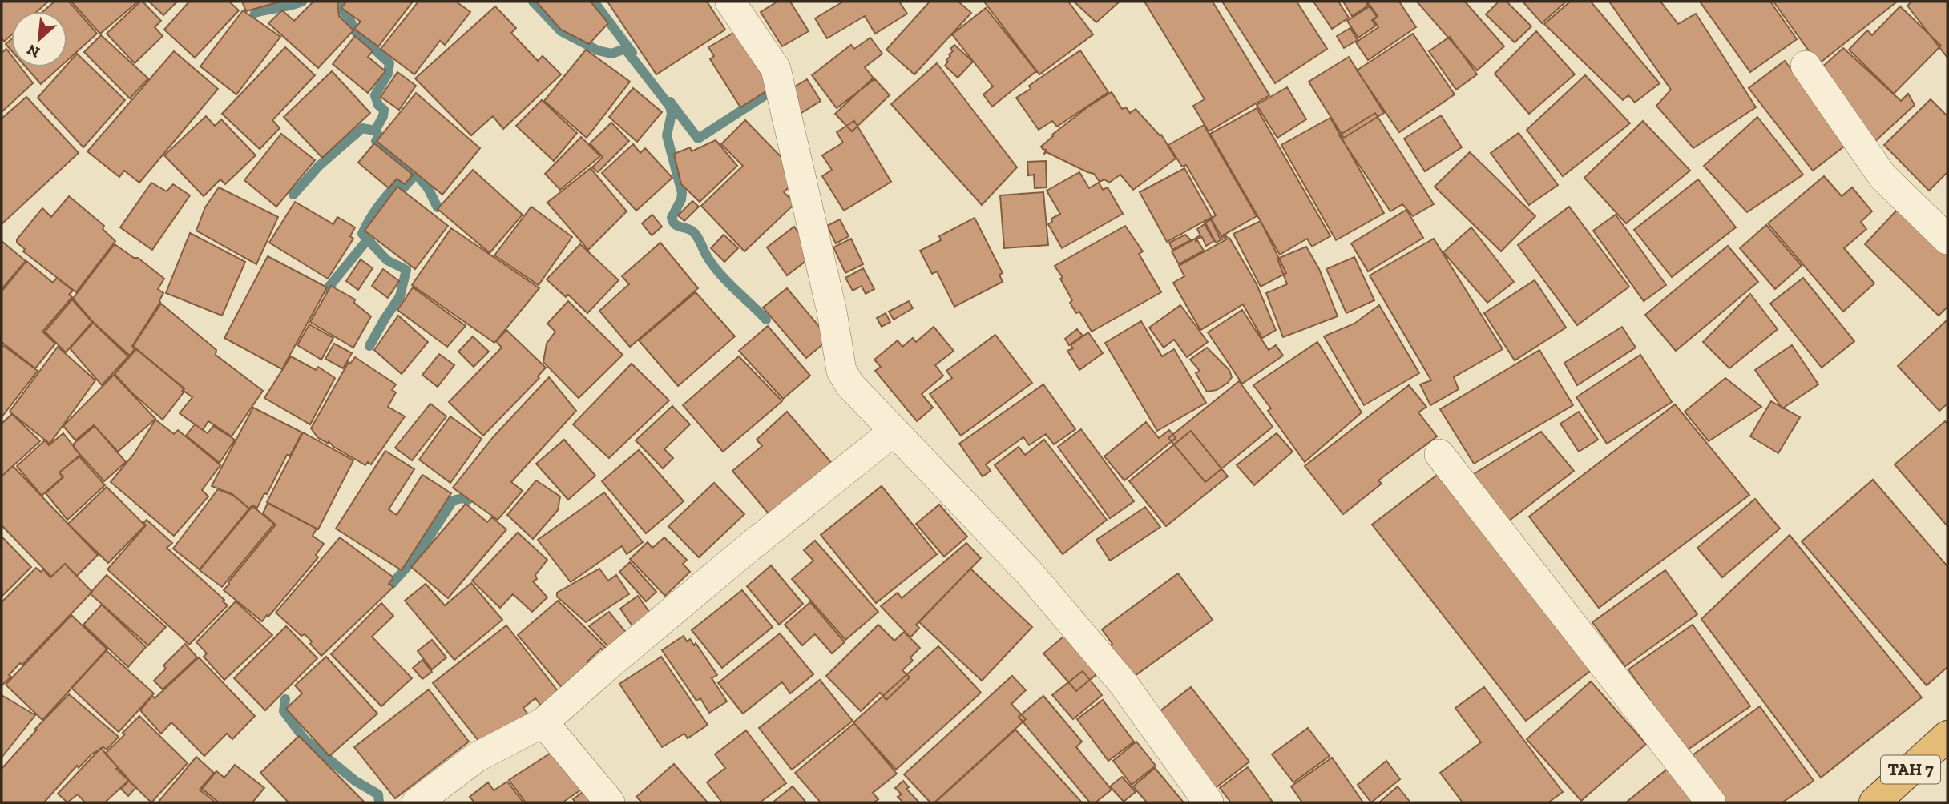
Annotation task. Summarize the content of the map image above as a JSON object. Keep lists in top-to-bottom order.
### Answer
{
  "streets": {
    "highway": ["TAH 7"]
  },
  "north": "bottom left"
}
